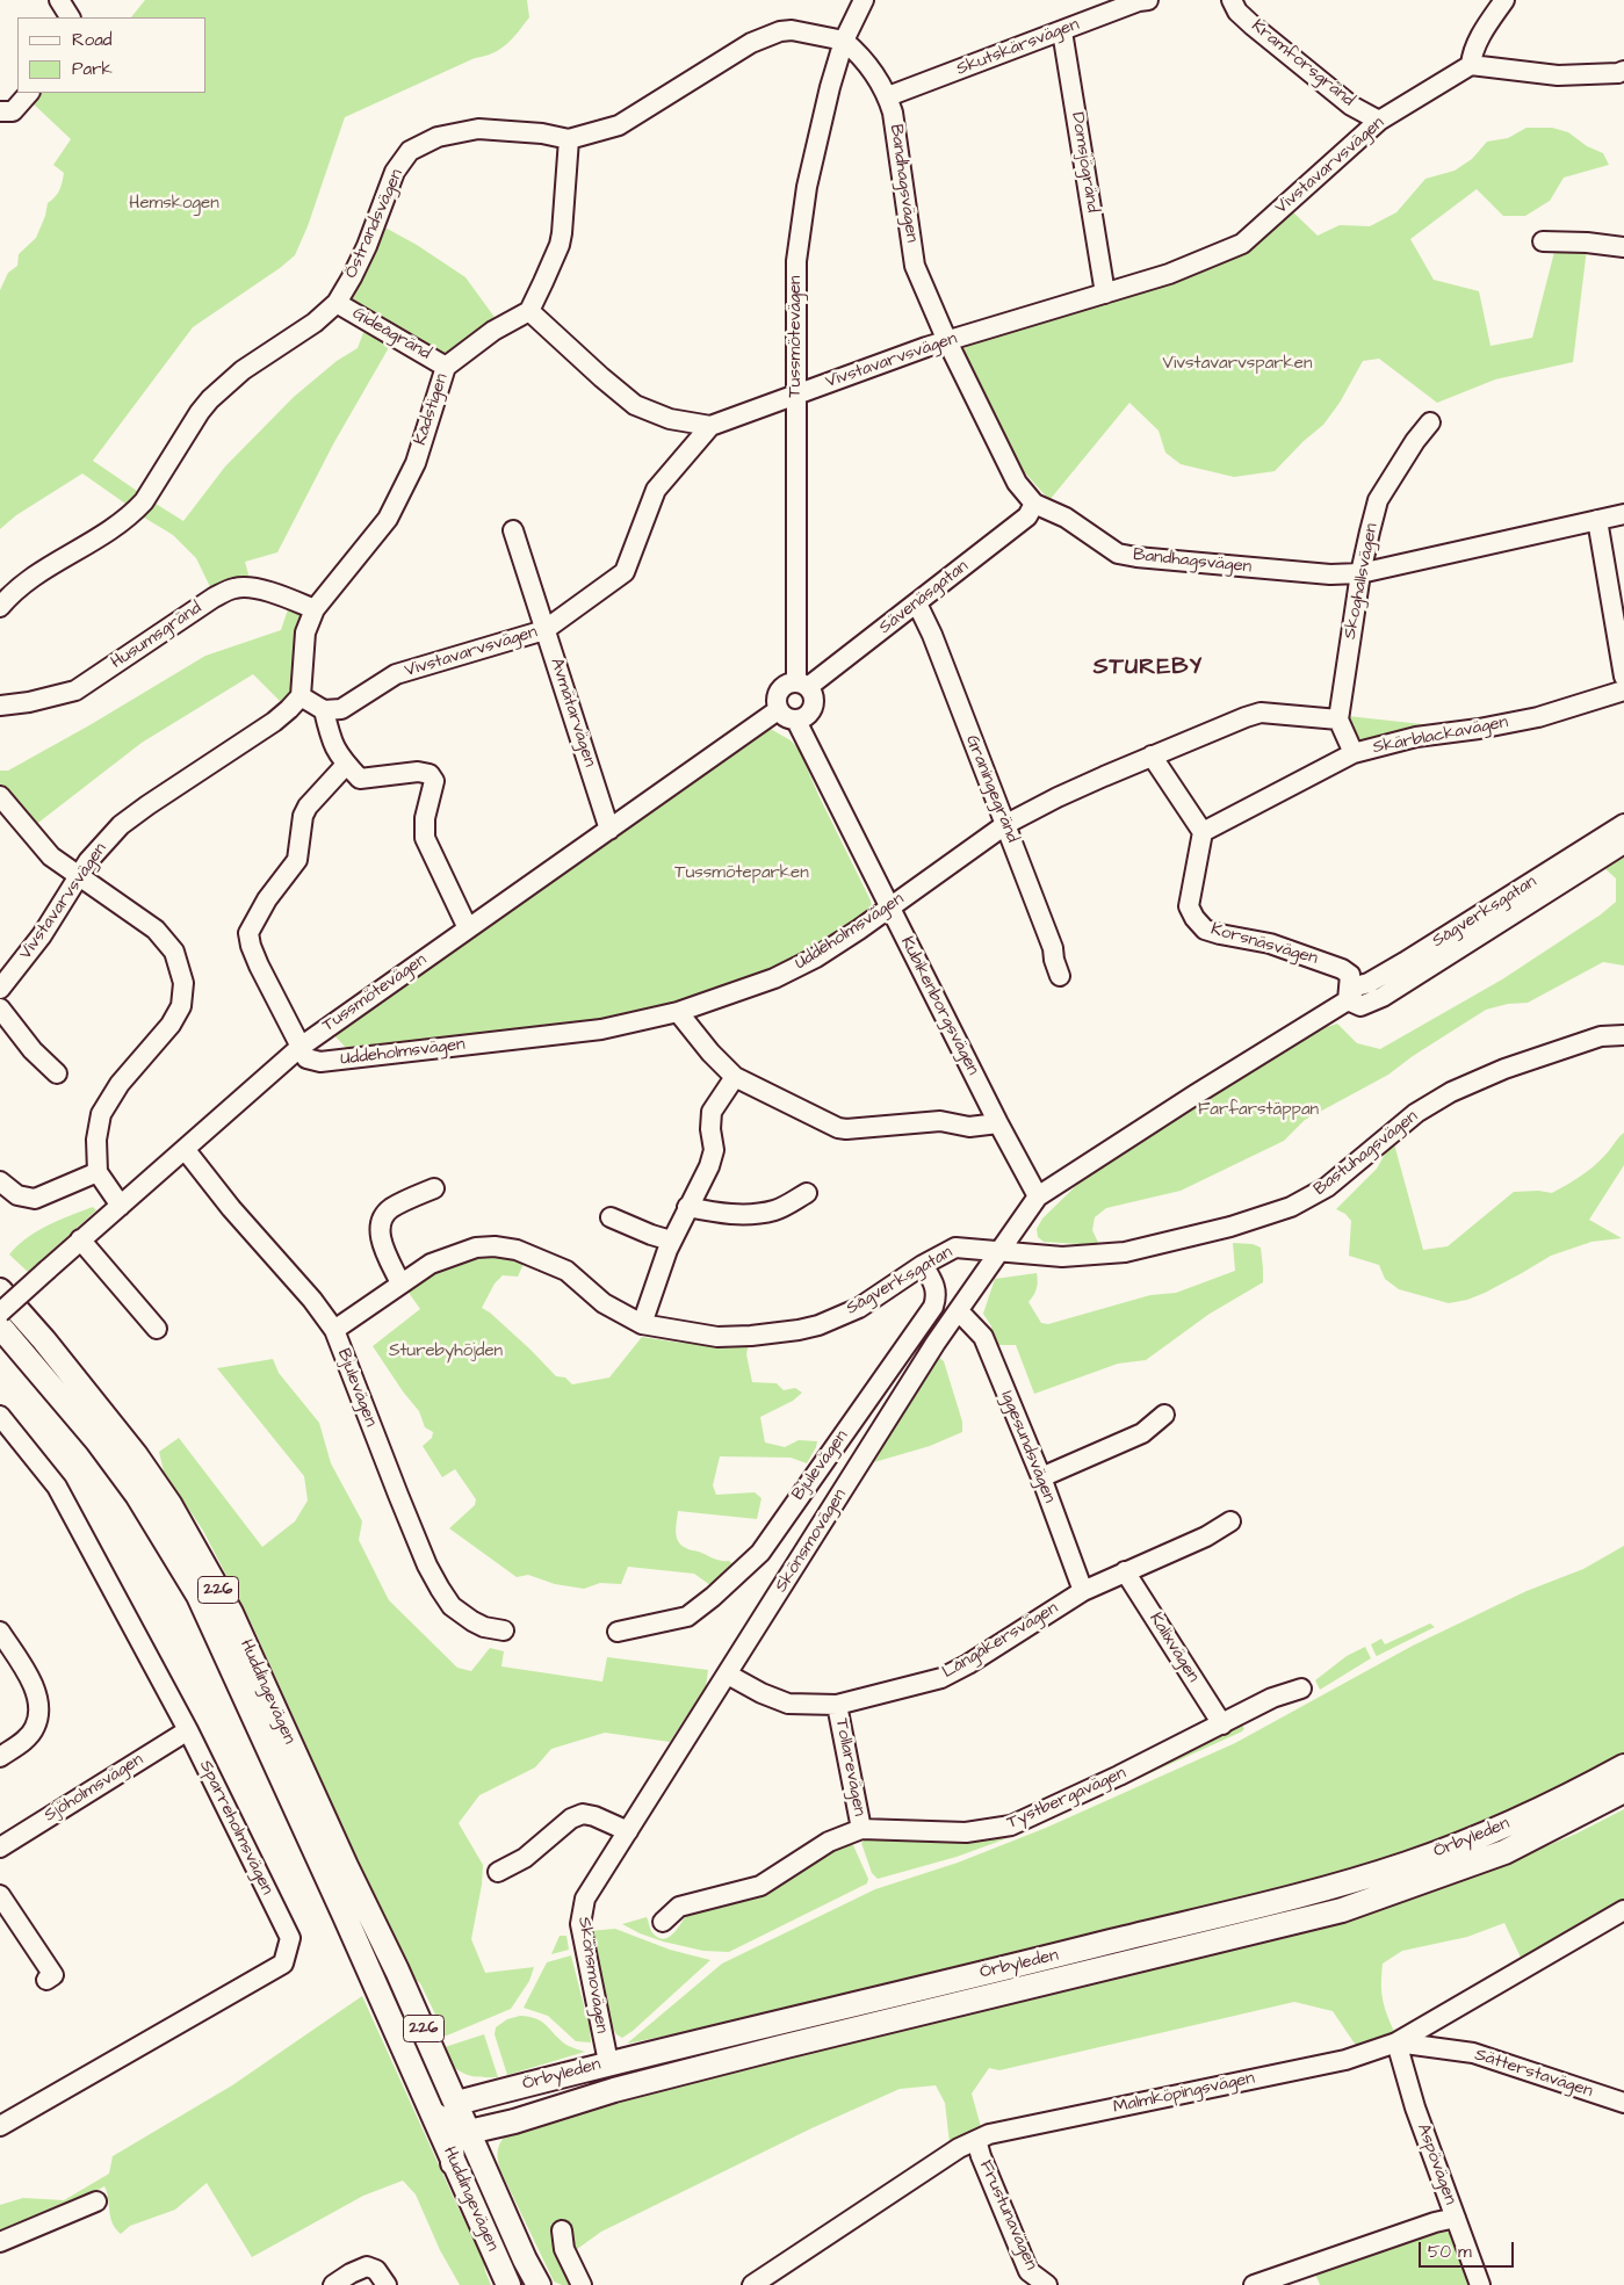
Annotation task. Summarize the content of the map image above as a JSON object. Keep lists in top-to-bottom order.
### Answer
{
  "streets": {
    "main road": ["226", "Huddingevägen", "Örbyleden"],
    "street": [
      "Skutskärsvägen",
      "Kramforsgränd",
      "Domsjögränd",
      "Vivstavarvsvägen",
      "Bandhagsvägen",
      "Östrandsvägen",
      "Gideågränd",
      "Tussmötevägen",
      "Kådstigen",
      "Skoghallsvägen",
      "Sävenäsgatan",
      "Husumsgränd",
      "Avmätarvägen",
      "Skärblackavägen",
      "Graningegränd",
      "Sågverksgatan",
      "Uddeholmsvägen",
      "Korsnäsvägen",
      "Kubikenborgsvägen",
      "Bastuhagsvägen",
      "Bjulevägen",
      "Iggesundsvägen",
      "Skönsmovägen",
      "Långåkersvägen",
      "Kalixvägen",
      "Tollarevägen",
      "Sjöholmsvägen",
      "Tystbergavägen",
      "Sparreholmsvägen",
      "Sätterstavägen",
      "Malmköpingsvägen",
      "Aspövägen",
      "Frustunavägen"
    ]
  },
  "crossings": [
    ["Skutskärsvägen", "Domsjögränd"],
    ["Skutskärsvägen", "Bandhagsvägen"],
    ["Kramforsgränd", "Vivstavarvsvägen"],
    ["Domsjögränd", "Vivstavarvsvägen"],
    ["Vivstavarvsvägen", "Bandhagsvägen"],
    ["Vivstavarvsvägen", "Tussmötevägen"],
    ["Vivstavarvsvägen", "Kådstigen"],
    ["Vivstavarvsvägen", "Avmätarvägen"],
    ["Bandhagsvägen", "Östrandsvägen"],
    ["Bandhagsvägen", "Tussmötevägen"],
    ["Bandhagsvägen", "Skoghallsvägen"],
    ["Bandhagsvägen", "Sävenäsgatan"],
    ["Östrandsvägen", "Gideågränd"],
    ["Östrandsvägen", "Tussmötevägen"],
    ["Gideågränd", "Kådstigen"],
    ["Tussmötevägen", "Sävenäsgatan"],
    ["Tussmötevägen", "Avmätarvägen"],
    ["Tussmötevägen", "Uddeholmsvägen"],
    ["Tussmötevägen", "Kubikenborgsvägen"],
    ["Tussmötevägen", "Bjulevägen"],
    ["Kådstigen", "Husumsgränd"],
    ["Skoghallsvägen", "Uddeholmsvägen"],
    ["Sävenäsgatan", "Graningegränd"],
    ["Sävenäsgatan", "Kubikenborgsvägen"],
    ["Skärblackavägen", "Korsnäsvägen"],
    ["Graningegränd", "Uddeholmsvägen"],
    ["Sågverksgatan", "Korsnäsvägen"],
    ["Sågverksgatan", "Kubikenborgsvägen"],
    ["Sågverksgatan", "Bastuhagsvägen"],
    ["Sågverksgatan", "Bjulevägen"],
    ["Sågverksgatan", "Skönsmovägen"],
    ["Uddeholmsvägen", "Kubikenborgsvägen"],
    ["Bastuhagsvägen", "Skönsmovägen"],
    ["Iggesundsvägen", "Skönsmovägen"],
    ["Iggesundsvägen", "Långåkersvägen"],
    ["Skönsmovägen", "Långåkersvägen"],
    ["Skönsmovägen", "Örbyleden"],
    ["Långåkersvägen", "Kalixvägen"],
    ["Långåkersvägen", "Tollarevägen"],
    ["Kalixvägen", "Tystbergavägen"],
    ["Huddingevägen", "Örbyleden"],
    ["Tollarevägen", "Tystbergavägen"],
    ["Sjöholmsvägen", "Sparreholmsvägen"],
    ["Sätterstavägen", "Malmköpingsvägen"],
    ["Sätterstavägen", "Aspövägen"],
    ["Malmköpingsvägen", "Aspövägen"],
    ["Malmköpingsvägen", "Frustunavägen"]
  ],
  "districts": ["STUREBY"],
  "parks": [
    "Hemskogen",
    "Vivstavarvsparken",
    "Tussmöteparken",
    "Farfarstäppan",
    "Sturebyhöjden"
  ],
  "legend": ["Road", "Park"],
  "scale_bar": "50 m"
}
